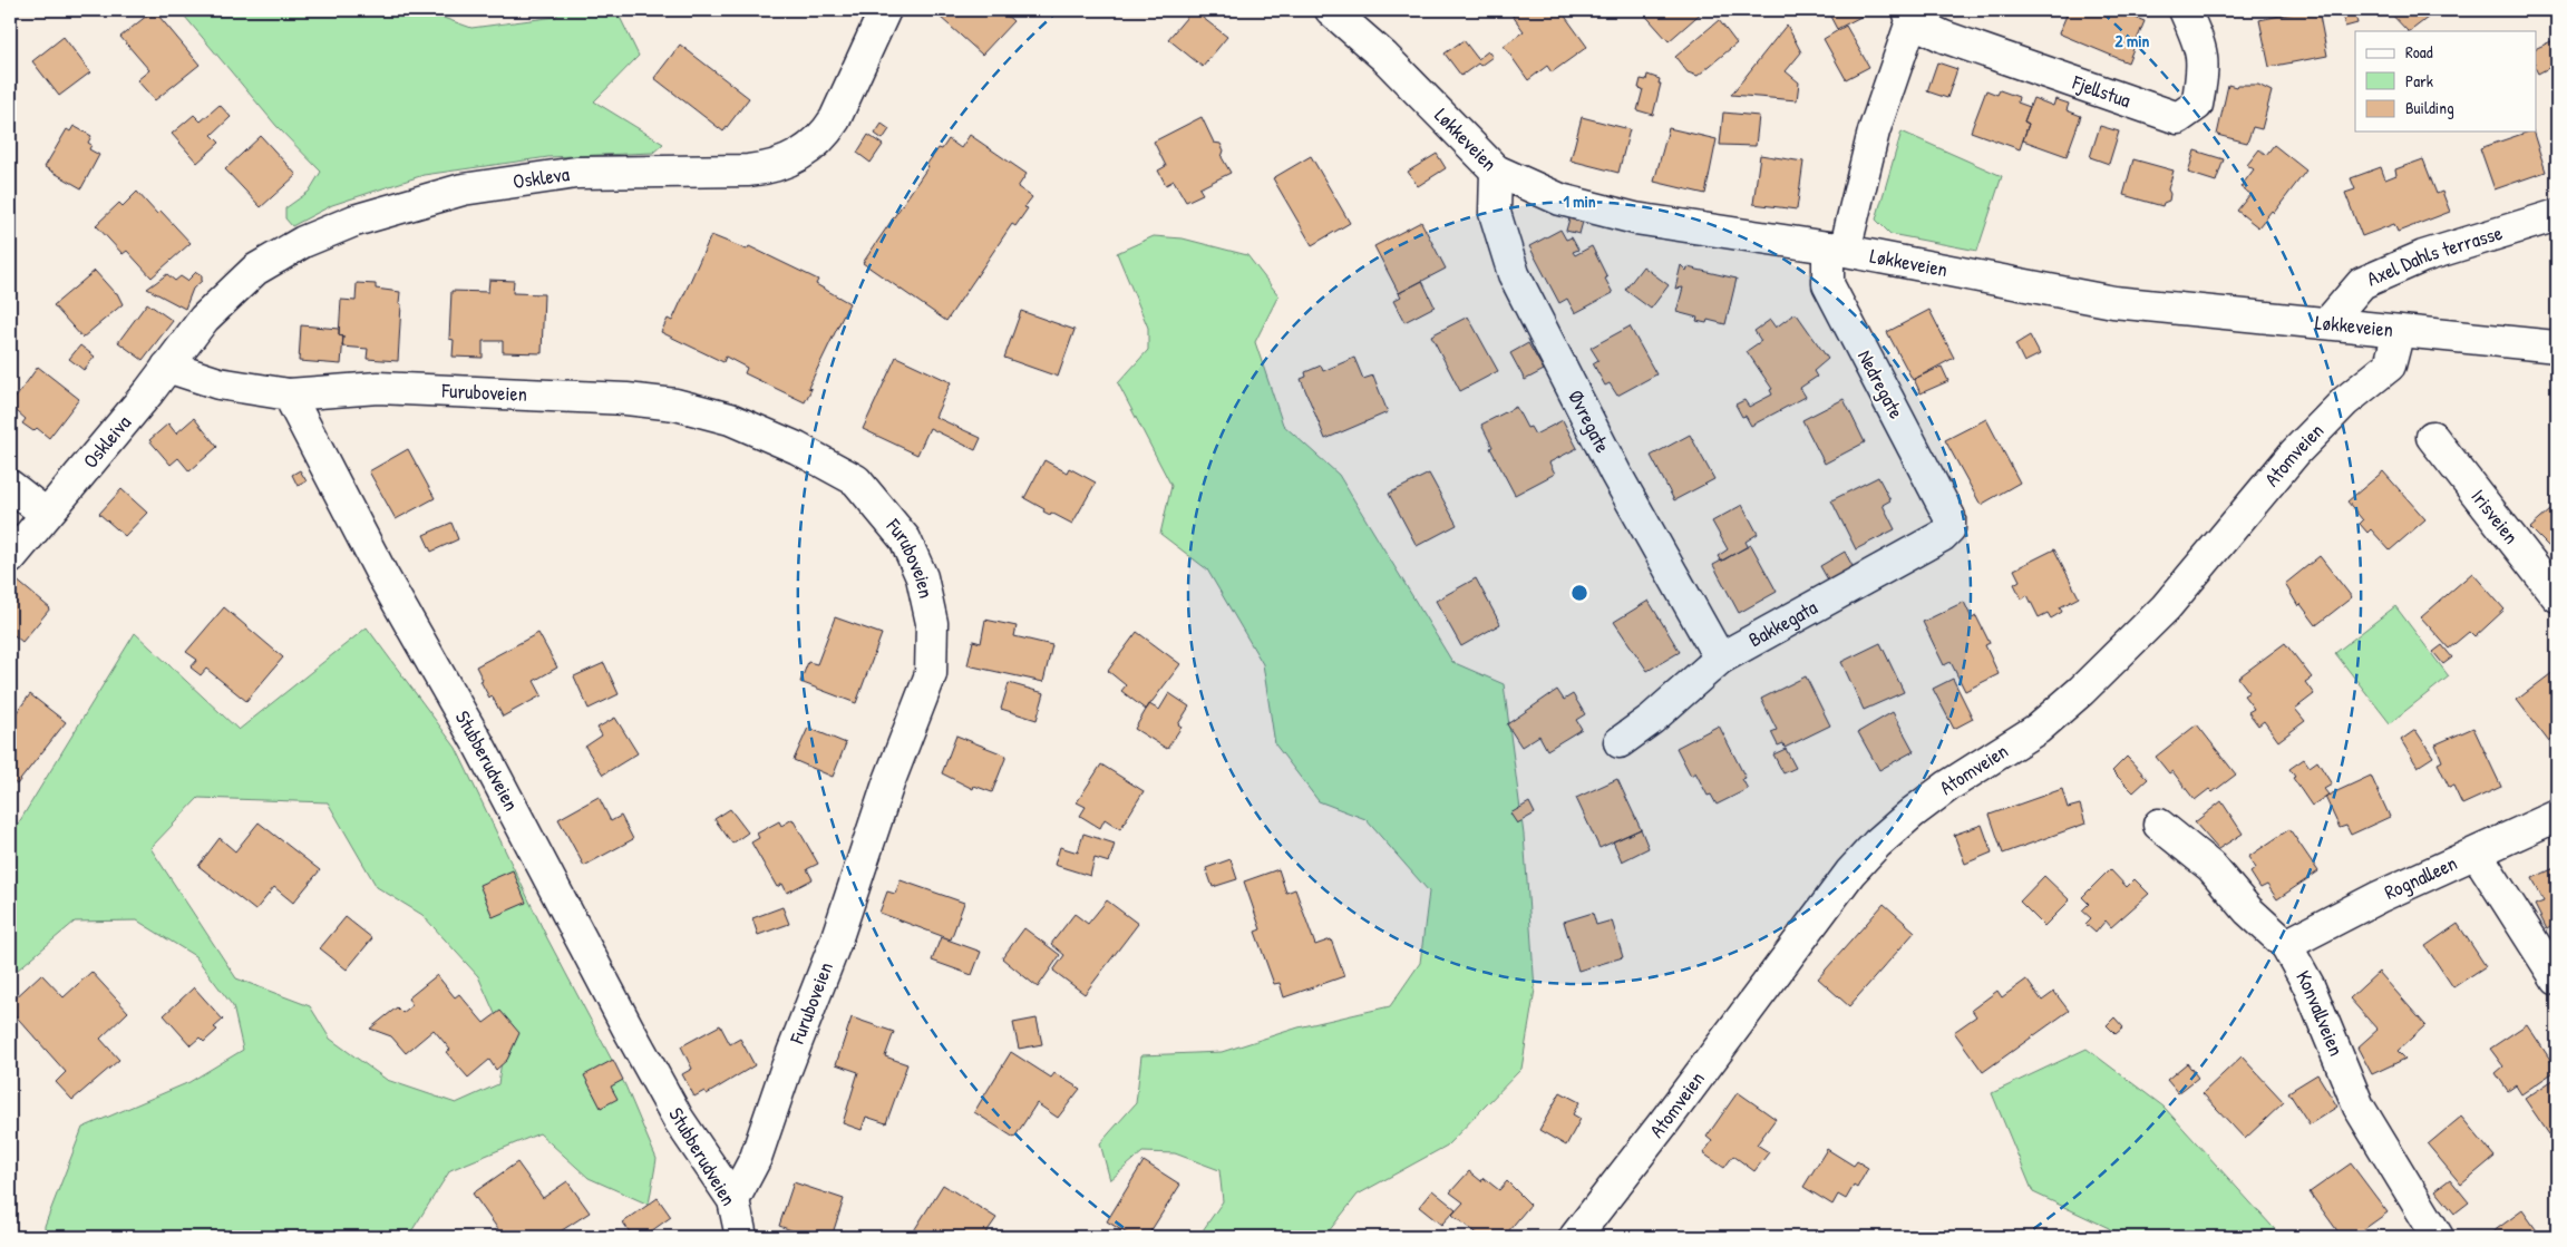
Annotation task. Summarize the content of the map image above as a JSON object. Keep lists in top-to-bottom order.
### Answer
{
  "streets": {
    "street": [
      "Fjellstua",
      "Løkkeveien",
      "Oskleva",
      "Axel Dahls terrasse",
      "Nedregate",
      "Furuboveien",
      "Øvregate",
      "Oskleiva",
      "Atomveien",
      "Irisveien",
      "Bakkegata",
      "Stubberudveien",
      "Rognalleen",
      "Konvallveien"
    ]
  },
  "crossings": [
    ["Fjellstua", "Løkkeveien"],
    ["Fjellstua", "Nedregate"],
    ["Løkkeveien", "Axel Dahls terrasse"],
    ["Løkkeveien", "Nedregate"],
    ["Løkkeveien", "Øvregate"],
    ["Løkkeveien", "Atomveien"],
    ["Oskleva", "Oskleiva"],
    ["Nedregate", "Bakkegata"],
    ["Furuboveien", "Stubberudveien"],
    ["Øvregate", "Bakkegata"],
    ["Rognalleen", "Konvallveien"]
  ],
  "legend": ["Road", "Park", "Building"],
  "rings": ["2 min", "1 min"]
}
